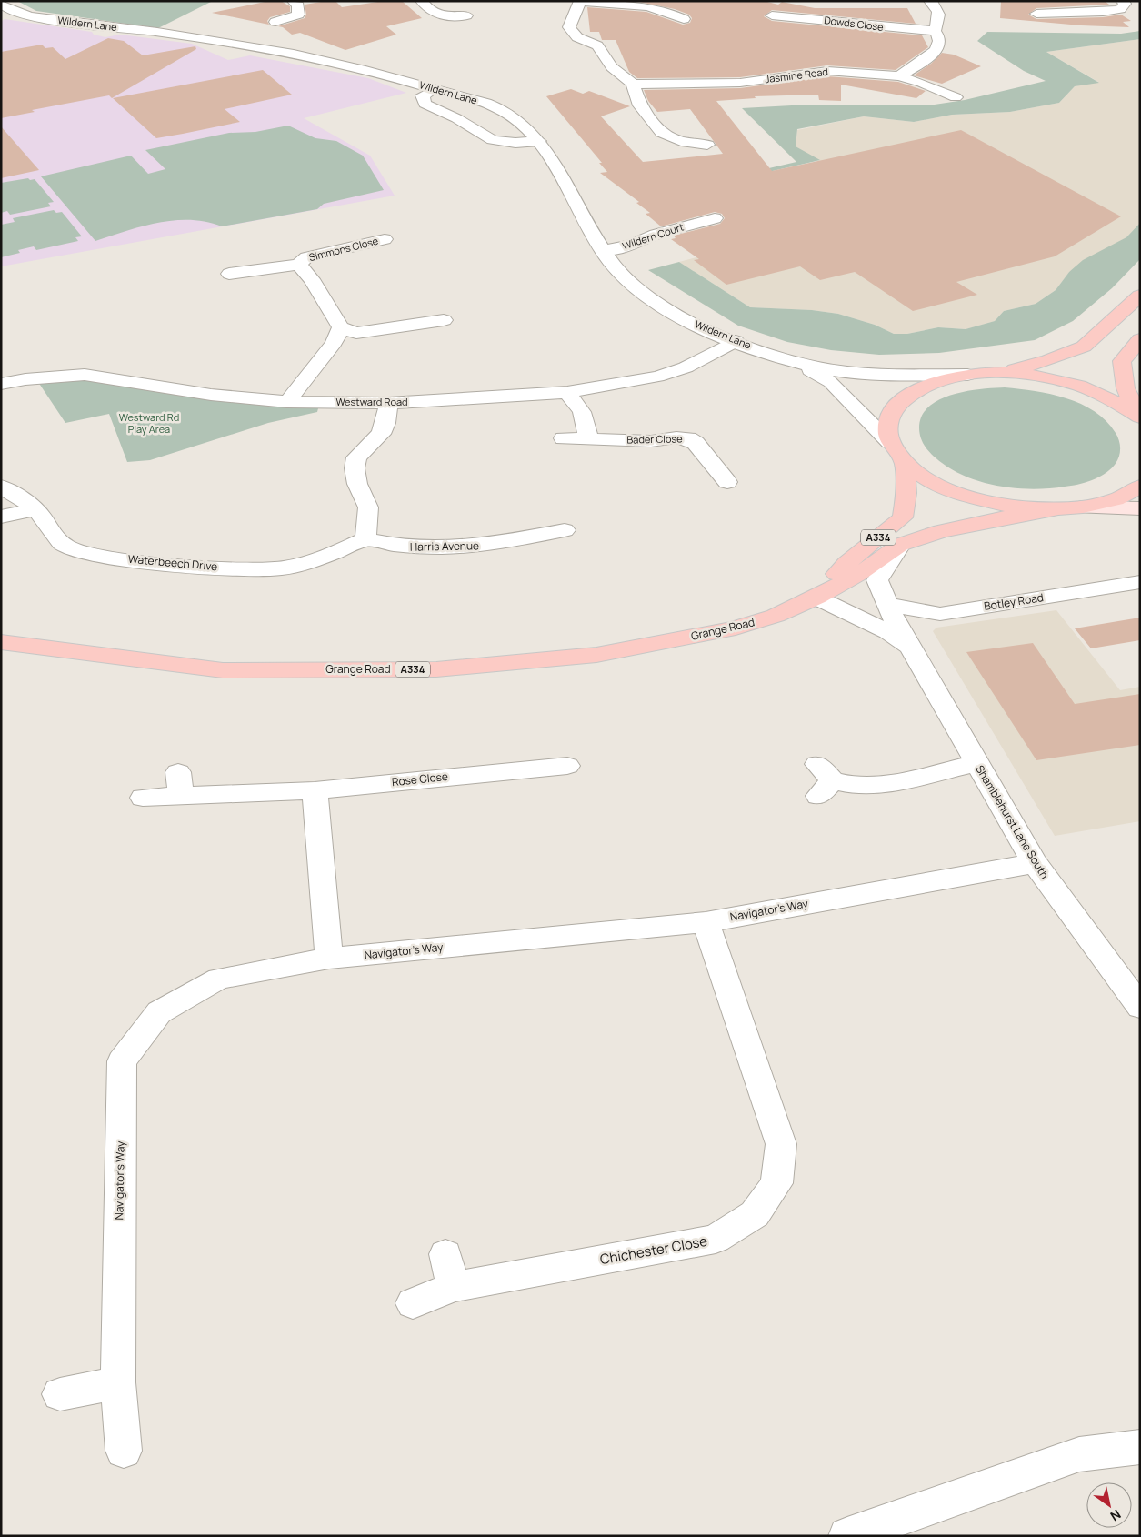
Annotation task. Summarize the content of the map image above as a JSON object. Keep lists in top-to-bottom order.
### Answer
{
  "streets": {
    "main road": ["A334", "Grange Road"],
    "street": [
      "Wildern Lane",
      "Dowds Close",
      "Jasmine Road",
      "Wildern Court",
      "Simmons Close",
      "Westward Road",
      "Bader Close",
      "Harris Avenue",
      "Waterbeech Drive",
      "Botley Road",
      "Rose Close",
      "Shamblehurst Lane South",
      "Navigator's Way",
      "Chichester Close"
    ]
  },
  "crossings": [
    ["Wildern Lane", "Wildern Court"],
    ["Wildern Lane", "Westward Road"],
    ["Harris Avenue", "Waterbeech Drive"],
    ["Botley Road", "Shamblehurst Lane South"],
    ["Grange Road", "Shamblehurst Lane South"],
    ["Shamblehurst Lane South", "Navigator's Way"],
    ["Navigator's Way", "Chichester Close"]
  ],
  "parks": ["Westward Rd Play Area"],
  "north": "bottom right"
}
